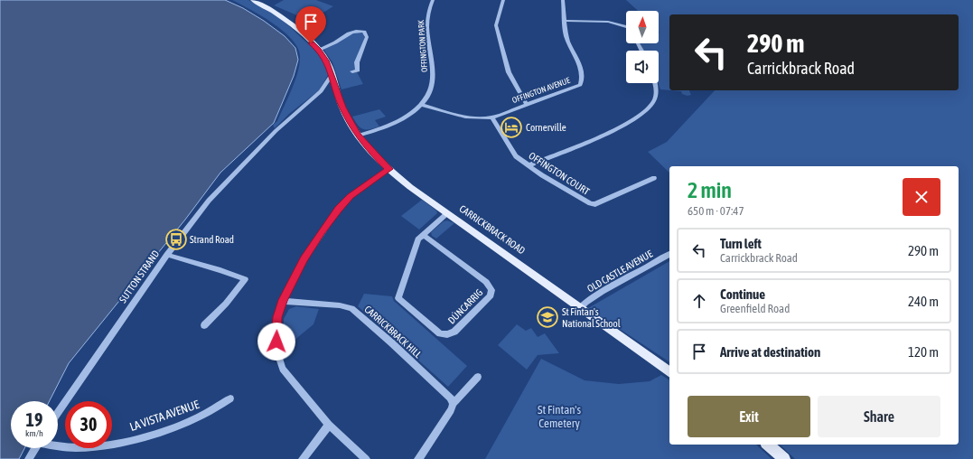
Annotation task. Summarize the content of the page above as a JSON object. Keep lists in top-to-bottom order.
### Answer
{
  "streets": {
    "main road": ["CARRICKBRACK ROAD"],
    "street": [
      "OFFINGTON PARK",
      "OFFINGTON AVENUE",
      "OFFINGTON COURT",
      "OLD CASTLE AVENUE",
      "SUTTON STRAND",
      "DÚNCARRIG",
      "CARRICKBRACK HILL",
      "LA VISTA AVENUE"
    ]
  },
  "crossings": [
    ["OFFINGTON PARK", "OFFINGTON AVENUE"],
    ["OFFINGTON PARK", "CARRICKBRACK ROAD"],
    ["OFFINGTON AVENUE", "OFFINGTON COURT"],
    ["CARRICKBRACK ROAD", "OLD CASTLE AVENUE"],
    ["CARRICKBRACK ROAD", "SUTTON STRAND"],
    ["CARRICKBRACK ROAD", "DÚNCARRIG"]
  ],
  "parks": ["St Fintan's Cemetery"],
  "places": {
    "hotel": ["Cornerville"],
    "bus stop": ["Strand Road"],
    "school or university": ["St Fintan's National School"]
  },
  "north": "top",
  "page": {
    "turn": ["290 m", "Carrickbrack Road"],
    "heading": ["2 min", "650 m · 07:47"],
    "list": [
      {
        "name": "Turn left",
        "note": "Carrickbrack Road",
        "value": "290 m"
      },
      {
        "name": "Continue",
        "note": "Greenfield Road",
        "value": "240 m"
      },
      {
        "name": "Arrive at destination",
        "value": "120 m"
      }
    ],
    "buttons": ["Exit", "Share"],
    "speed": "19 km/h",
    "limit": "30"
  }
}
